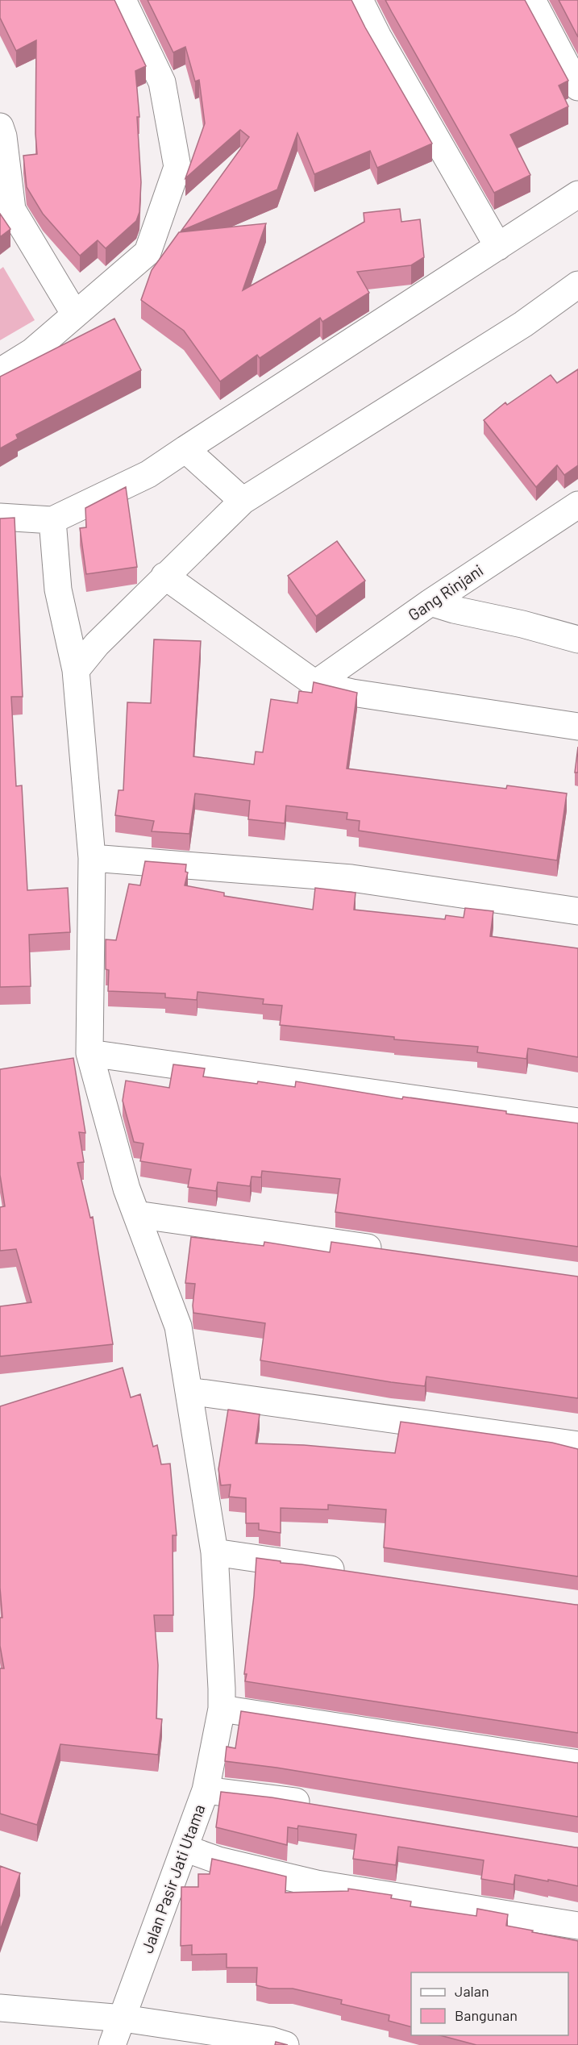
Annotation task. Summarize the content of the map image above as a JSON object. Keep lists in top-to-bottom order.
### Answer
{
  "streets": {
    "street": ["Gang Rinjani", "Jalan Pasir Jati Utama"]
  },
  "legend": ["Jalan", "Bangunan"]
}
